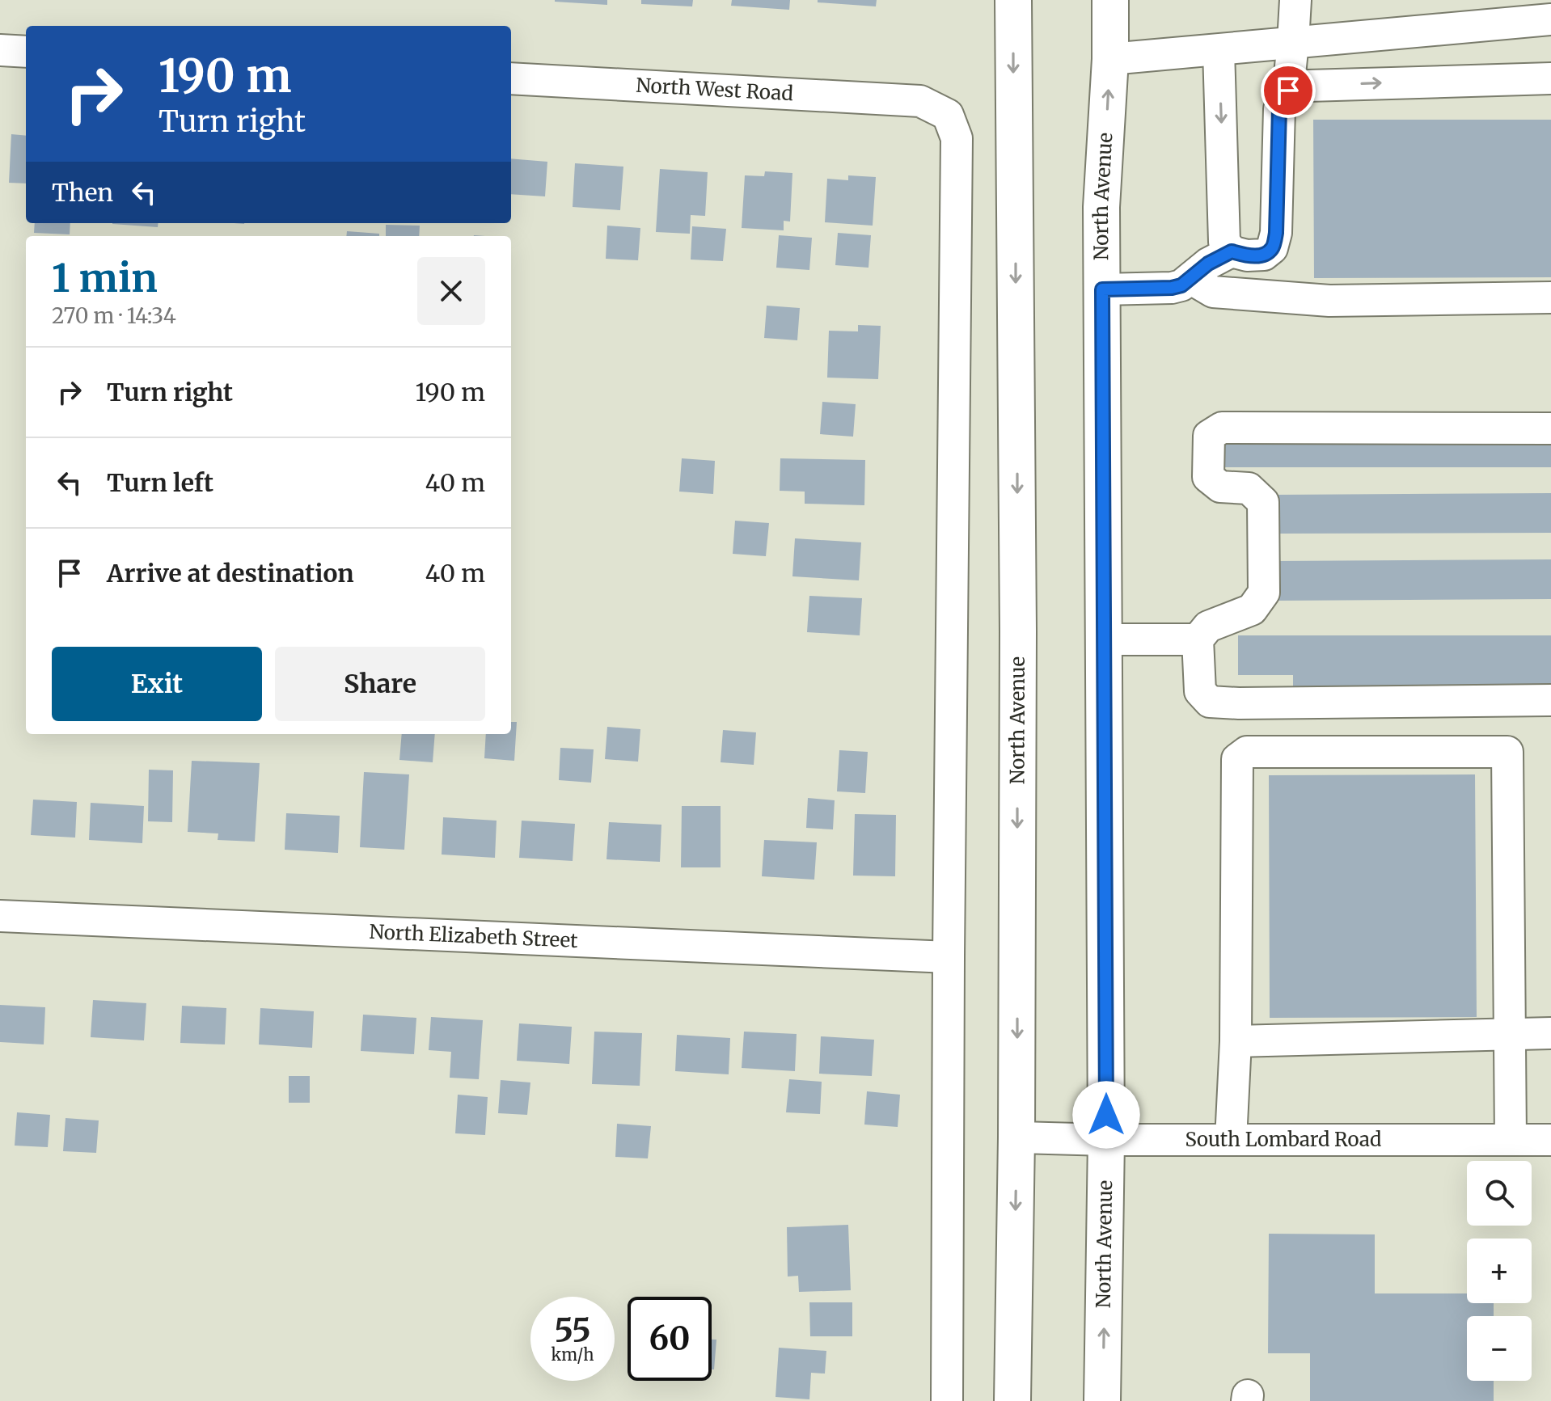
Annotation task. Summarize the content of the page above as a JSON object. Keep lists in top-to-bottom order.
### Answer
{
  "streets": {
    "main road": ["North Avenue"],
    "street": ["North West Road", "North Elizabeth Street", "South Lombard Road"]
  },
  "crossings": [
    ["North West Road", "North Elizabeth Street"],
    ["North Avenue", "South Lombard Road"]
  ],
  "page": {
    "turn": ["190 m", "Turn right"],
    "then": "Then",
    "heading": ["1 min", "270 m · 14:34"],
    "list": [
      {
        "name": "Turn right",
        "value": "190 m"
      },
      {
        "name": "Turn left",
        "value": "40 m"
      },
      {
        "name": "Arrive at destination",
        "value": "40 m"
      }
    ],
    "buttons": ["Exit", "Share"],
    "map_buttons": ["+", "−"],
    "speed": "55 km/h",
    "limit": "60"
  }
}
